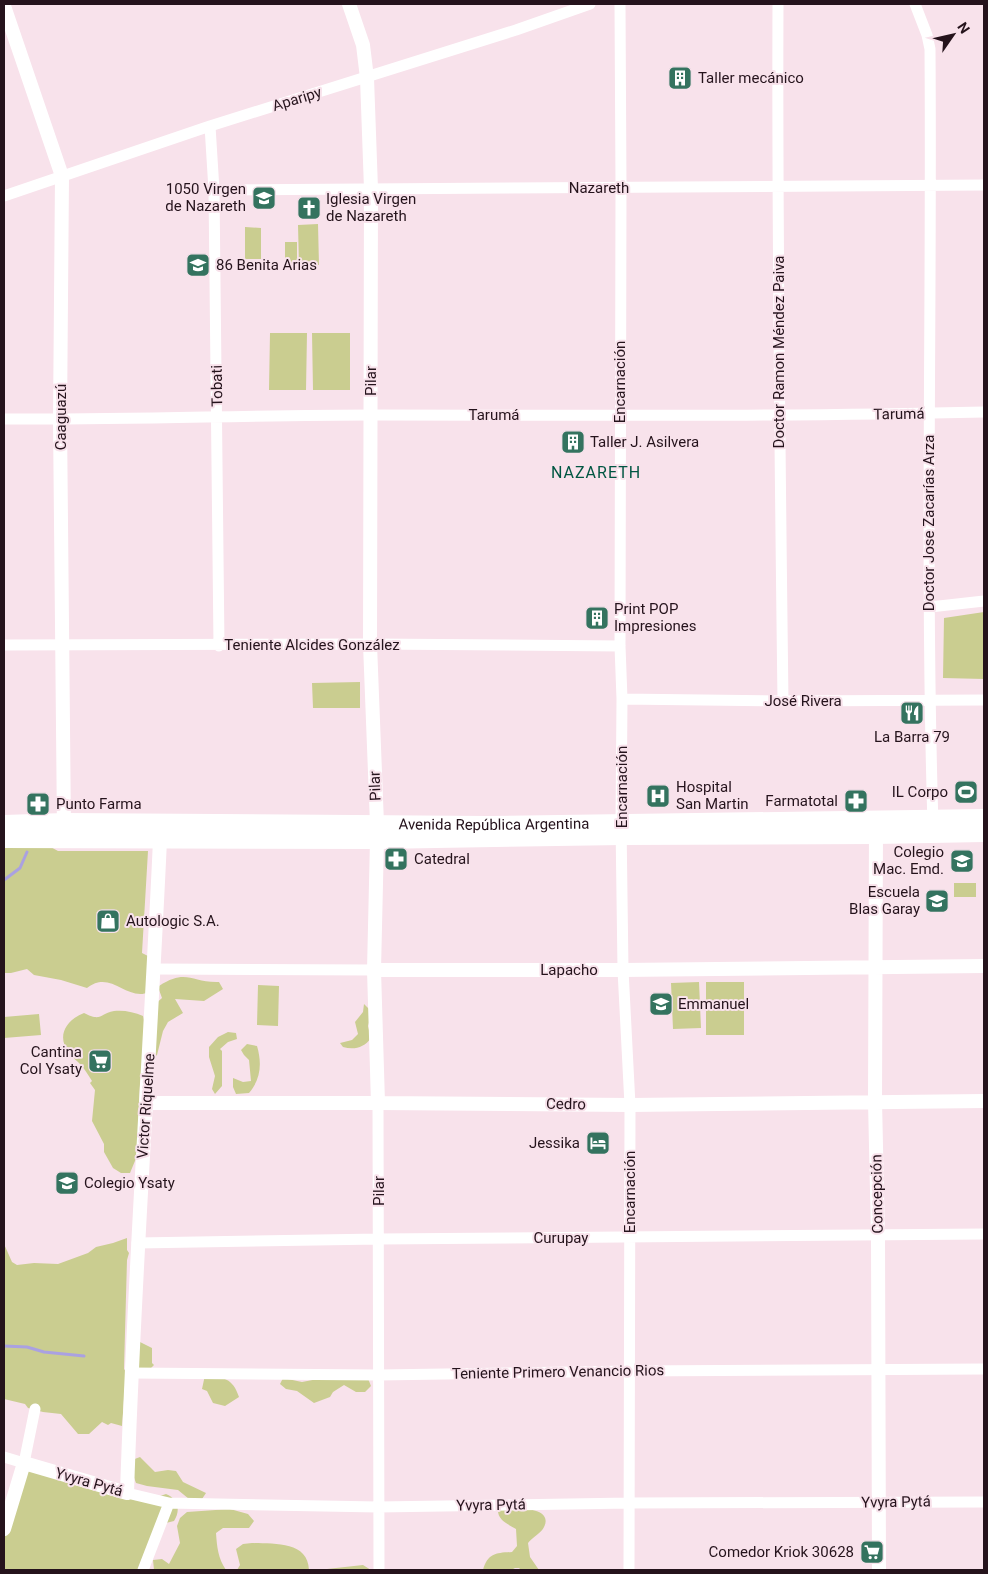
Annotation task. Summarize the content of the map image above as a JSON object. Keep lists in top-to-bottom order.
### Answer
{
  "streets": {
    "highway": ["Avenida República Argentina"],
    "street": [
      "Aparipy",
      "Nazareth",
      "Doctor Ramon Méndez Paiva",
      "Pilar",
      "Encarnación",
      "Tobati",
      "Tarumá",
      "Caaguazú",
      "Doctor Jose Zacarías Arza",
      "Teniente Alcides González",
      "José Rivera",
      "Lapacho",
      "Cedro",
      "Victor Riquelme",
      "Concepción",
      "Curupay",
      "Teniente Primero Venancio Rios",
      "Yvyra Pytá"
    ]
  },
  "crossings": [
    ["Aparipy", "Pilar"],
    ["Aparipy", "Tobati"],
    ["Aparipy", "Caaguazú"],
    ["Nazareth", "Doctor Ramon Méndez Paiva"],
    ["Nazareth", "Pilar"],
    ["Nazareth", "Encarnación"],
    ["Nazareth", "Tobati"],
    ["Nazareth", "Doctor Jose Zacarías Arza"],
    ["Doctor Ramon Méndez Paiva", "Tarumá"],
    ["Doctor Ramon Méndez Paiva", "José Rivera"],
    ["Pilar", "Tarumá"],
    ["Pilar", "Teniente Alcides González"],
    ["Pilar", "Avenida República Argentina"],
    ["Pilar", "Lapacho"],
    ["Pilar", "Cedro"],
    ["Pilar", "Curupay"],
    ["Pilar", "Teniente Primero Venancio Rios"],
    ["Pilar", "Yvyra Pytá"],
    ["Encarnación", "Tarumá"],
    ["Encarnación", "Teniente Alcides González"],
    ["Encarnación", "José Rivera"],
    ["Encarnación", "Avenida República Argentina"],
    ["Encarnación", "Lapacho"],
    ["Encarnación", "Cedro"],
    ["Encarnación", "Curupay"],
    ["Encarnación", "Teniente Primero Venancio Rios"],
    ["Encarnación", "Yvyra Pytá"],
    ["Tobati", "Tarumá"],
    ["Tobati", "Teniente Alcides González"],
    ["Tarumá", "Caaguazú"],
    ["Tarumá", "Doctor Jose Zacarías Arza"],
    ["Caaguazú", "Teniente Alcides González"],
    ["Caaguazú", "Avenida República Argentina"],
    ["Doctor Jose Zacarías Arza", "José Rivera"],
    ["Doctor Jose Zacarías Arza", "Avenida República Argentina"],
    ["Avenida República Argentina", "Victor Riquelme"],
    ["Avenida República Argentina", "Concepción"],
    ["Lapacho", "Victor Riquelme"],
    ["Lapacho", "Concepción"],
    ["Cedro", "Victor Riquelme"],
    ["Cedro", "Concepción"],
    ["Victor Riquelme", "Curupay"],
    ["Victor Riquelme", "Teniente Primero Venancio Rios"],
    ["Victor Riquelme", "Yvyra Pytá"],
    ["Concepción", "Curupay"],
    ["Concepción", "Teniente Primero Venancio Rios"],
    ["Concepción", "Yvyra Pytá"]
  ],
  "districts": ["NAZARETH"],
  "places": {
    "building": ["Taller mecánico", "Taller J. Asilvera", "Print POP Impresiones"],
    "school or university": [
      "1050 Virgen de Nazareth",
      "86 Benita Arias",
      "Colegio Mac. Emd.",
      "Escuela Blas Garay",
      "Emmanuel",
      "Colegio Ysaty"
    ],
    "church": ["Iglesia Virgen de Nazareth"],
    "restaurant": ["La Barra 79"],
    "sports": ["IL Corpo"],
    "hospital": ["Hospital San Martin"],
    "pharmacy": ["Farmatotal", "Punto Farma", "Catedral"],
    "shop": ["Autologic S.A."],
    "supermarket": ["Cantina Col Ysaty", "Comedor Kriok 30628"],
    "hotel": ["Jessika"]
  },
  "north": "top right"
}
